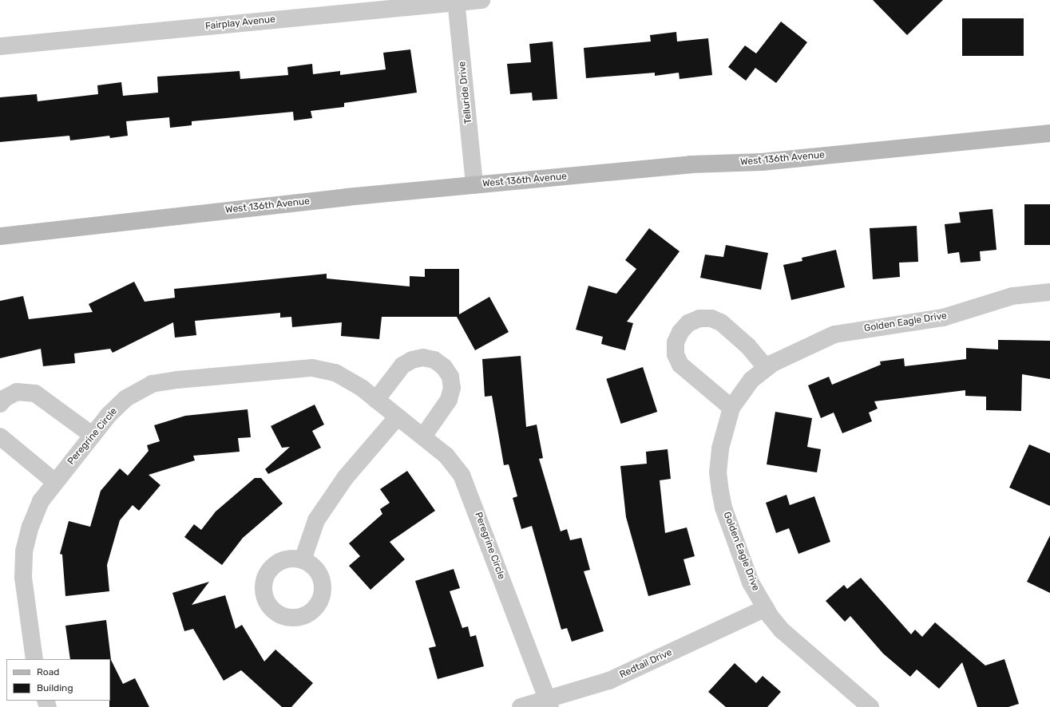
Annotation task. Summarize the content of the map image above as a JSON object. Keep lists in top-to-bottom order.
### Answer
{
  "streets": {
    "main road": ["West 136th Avenue"],
    "street": [
      "Fairplay Avenue",
      "Telluride Drive",
      "Golden Eagle Drive",
      "Peregrine Circle",
      "Redtail Drive"
    ]
  },
  "crossings": [
    ["Fairplay Avenue", "Telluride Drive"],
    ["Telluride Drive", "West 136th Avenue"],
    ["Golden Eagle Drive", "Redtail Drive"],
    ["Peregrine Circle", "Redtail Drive"]
  ],
  "legend": ["Road", "Building"]
}
